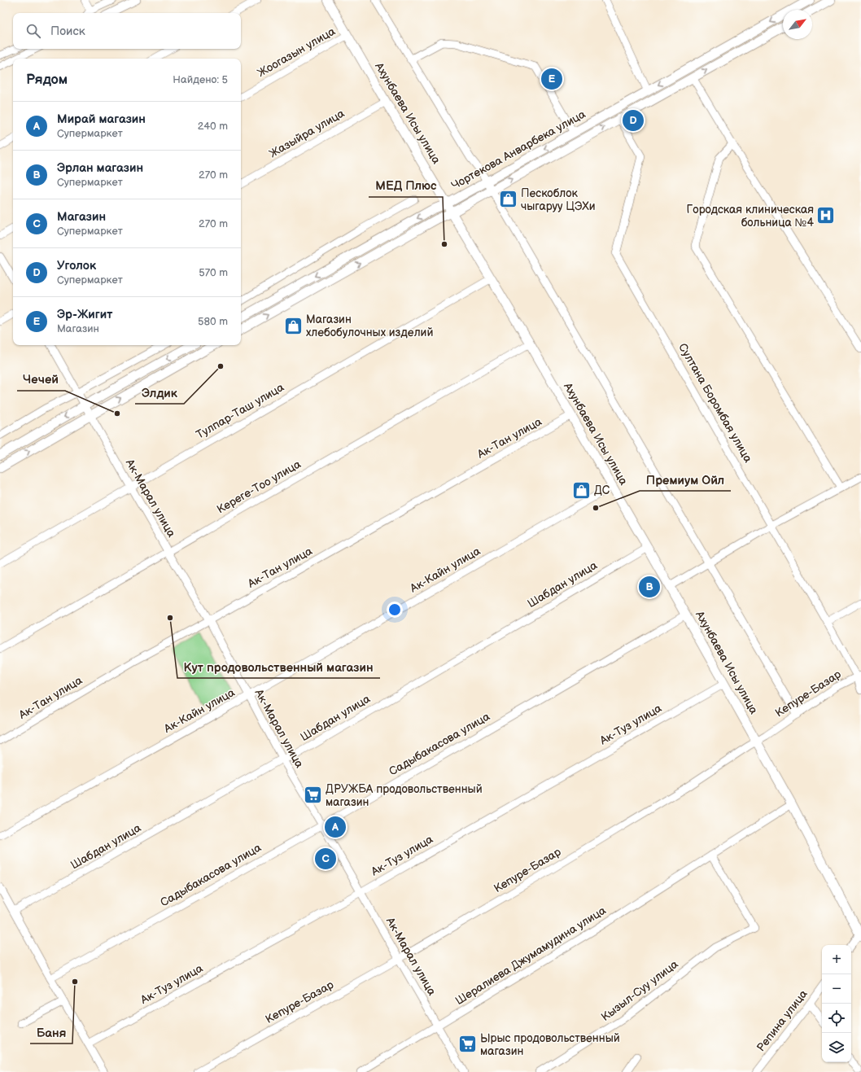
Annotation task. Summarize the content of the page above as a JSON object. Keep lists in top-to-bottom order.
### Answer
{
  "streets": {
    "main road": ["Ахунбаева Исы улица", "Чортекова Анварбека улица"],
    "street": [
      "Жоогазын улица",
      "Жазыйра улица",
      "Султана Боромбая улица",
      "Тулпар-Таш улица",
      "Ак-Тан улица",
      "Кереге-Тоо улица",
      "Ак-Марал улица",
      "Ак-Кайн улица",
      "Шабдан улица",
      "Кепуре-Базар",
      "Ак-Туз улица",
      "Садыбакасова улица",
      "Шералиева Джумамудина улица",
      "Кызыл-Суу улица",
      "Репина улица"
    ]
  },
  "crossings": [
    ["Жоогазын улица", "Ахунбаева Исы улица"],
    ["Ахунбаева Исы улица", "Жазыйра улица"],
    ["Ахунбаева Исы улица", "Чортекова Анварбека улица"],
    ["Ахунбаева Исы улица", "Тулпар-Таш улица"],
    ["Ахунбаева Исы улица", "Ак-Тан улица"],
    ["Ахунбаева Исы улица", "Кереге-Тоо улица"],
    ["Ахунбаева Исы улица", "Ак-Кайн улица"],
    ["Ахунбаева Исы улица", "Шабдан улица"],
    ["Ахунбаева Исы улица", "Кепуре-Базар"],
    ["Ахунбаева Исы улица", "Ак-Туз улица"],
    ["Ахунбаева Исы улица", "Садыбакасова улица"],
    ["Ахунбаева Исы улица", "Шералиева Джумамудина улица"],
    ["Чортекова Анварбека улица", "Султана Боромбая улица"],
    ["Султана Боромбая улица", "Кепуре-Базар"],
    ["Тулпар-Таш улица", "Ак-Марал улица"],
    ["Ак-Тан улица", "Ак-Марал улица"],
    ["Кереге-Тоо улица", "Ак-Марал улица"],
    ["Ак-Марал улица", "Ак-Кайн улица"],
    ["Ак-Марал улица", "Шабдан улица"],
    ["Ак-Марал улица", "Кепуре-Базар"],
    ["Ак-Марал улица", "Ак-Туз улица"],
    ["Ак-Марал улица", "Садыбакасова улица"],
    ["Ак-Марал улица", "Шералиева Джумамудина улица"],
    ["Шералиева Джумамудина улица", "Кызыл-Суу улица"]
  ],
  "places": {
    "shop": ["Пескоблок чыгаруу ЦЭХи", "Магазин хлебобулочных изделий", "ДС"],
    "hospital": ["Городская клиническая больница №4"],
    "other": [
      "МЕД Плюс",
      "Элдик",
      "Чечей",
      "Премиум Ойл",
      "Кут продовольственный магазин",
      "Баня"
    ],
    "supermarket": ["ДРУЖБА продовольственный магазин", "Ырыс продовольственный магазин"]
  },
  "north": "top right",
  "page": {
    "search": "Поиск",
    "heading": ["Рядом", "Найдено: 5"],
    "pins": [
      "E",
      "D",
      "B",
      "A",
      "C"
    ],
    "list": [
      {
        "mark": "A",
        "name": "Мирай магазин",
        "note": "Супермаркет",
        "value": "240 m"
      },
      {
        "mark": "B",
        "name": "Эрлан магазин",
        "note": "Супермаркет",
        "value": "270 m"
      },
      {
        "mark": "C",
        "name": "Магазин",
        "note": "Супермаркет",
        "value": "270 m"
      },
      {
        "mark": "D",
        "name": "Уголок",
        "note": "Супермаркет",
        "value": "570 m"
      },
      {
        "mark": "E",
        "name": "Эр-Жигит",
        "note": "Магазин",
        "value": "580 m"
      }
    ],
    "map_buttons": ["+", "−"]
  }
}
